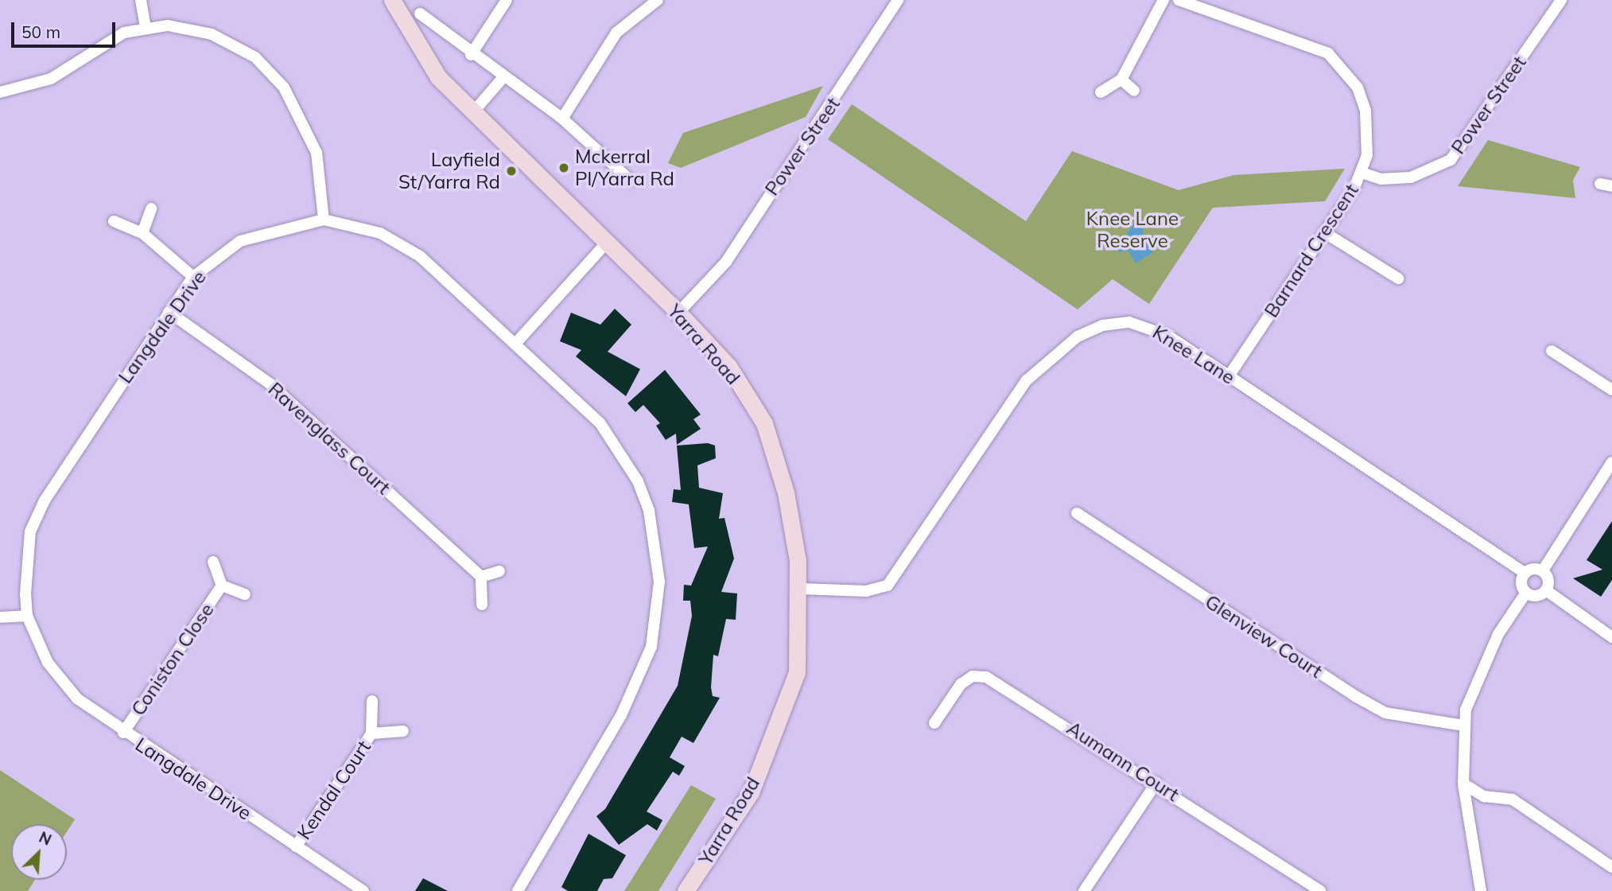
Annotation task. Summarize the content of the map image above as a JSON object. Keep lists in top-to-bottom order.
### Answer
{
  "streets": {
    "main road": ["Yarra Road"],
    "street": [
      "Power Street",
      "Barnard Crescent",
      "Langdale Drive",
      "Knee Lane",
      "Ravenglass Court",
      "Glenview Court",
      "Coniston Close",
      "Aumann Court",
      "Kendal Court"
    ]
  },
  "crossings": [
    ["Power Street", "Barnard Crescent"],
    ["Power Street", "Yarra Road"],
    ["Barnard Crescent", "Knee Lane"],
    ["Langdale Drive", "Ravenglass Court"],
    ["Langdale Drive", "Coniston Close"],
    ["Langdale Drive", "Kendal Court"],
    ["Yarra Road", "Knee Lane"]
  ],
  "parks": ["Knee Lane Reserve"],
  "places": ["Mckerral Pl/Yarra Rd", "Layfield St/Yarra Rd"],
  "scale_bar": "50 m",
  "north": "top right"
}
